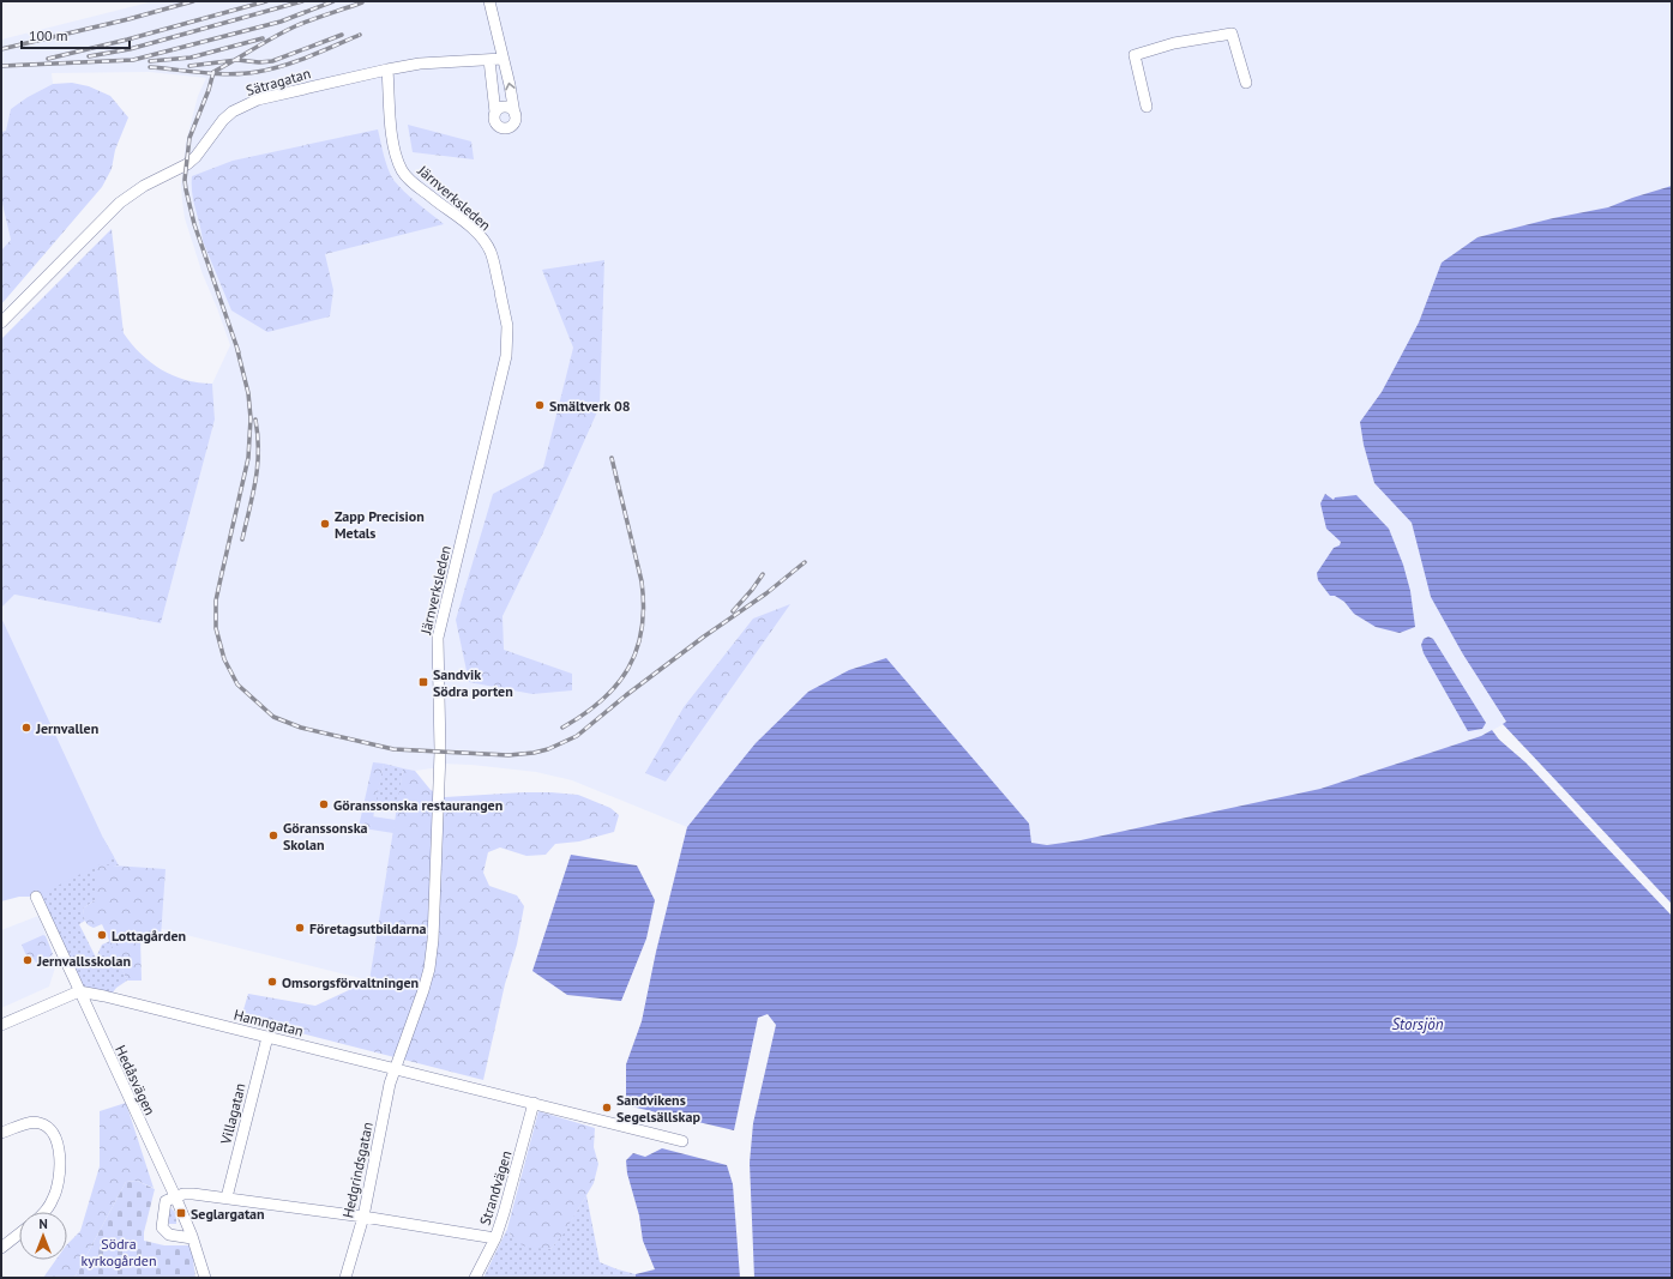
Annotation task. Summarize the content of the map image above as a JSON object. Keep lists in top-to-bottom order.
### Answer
{
  "streets": {
    "street": [
      "Sätragatan",
      "Järnverksleden",
      "Hamngatan",
      "Hedåsvägen",
      "Villagatan",
      "Hedgrindsgatan",
      "Strandvägen"
    ]
  },
  "crossings": [
    ["Sätragatan", "Järnverksleden"],
    ["Järnverksleden", "Hamngatan"],
    ["Järnverksleden", "Hedgrindsgatan"],
    ["Hamngatan", "Hedåsvägen"],
    ["Hamngatan", "Villagatan"],
    ["Hamngatan", "Hedgrindsgatan"],
    ["Hamngatan", "Strandvägen"]
  ],
  "water": ["Storsjön"],
  "parks": ["Södra kyrkogården"],
  "places": {
    "other": [
      "Smältverk 08",
      "Zapp Precision Metals",
      "Jernvallen",
      "Göranssonska restaurangen",
      "Göranssonska Skolan",
      "Företagsutbildarna",
      "Lottagården",
      "Jernvallsskolan",
      "Omsorgsförvaltningen",
      "Sandvikens Segelsällskap"
    ],
    "transit": ["Sandvik Södra porten", "Seglargatan"]
  },
  "scale_bar": "100 m",
  "north": "top"
}
